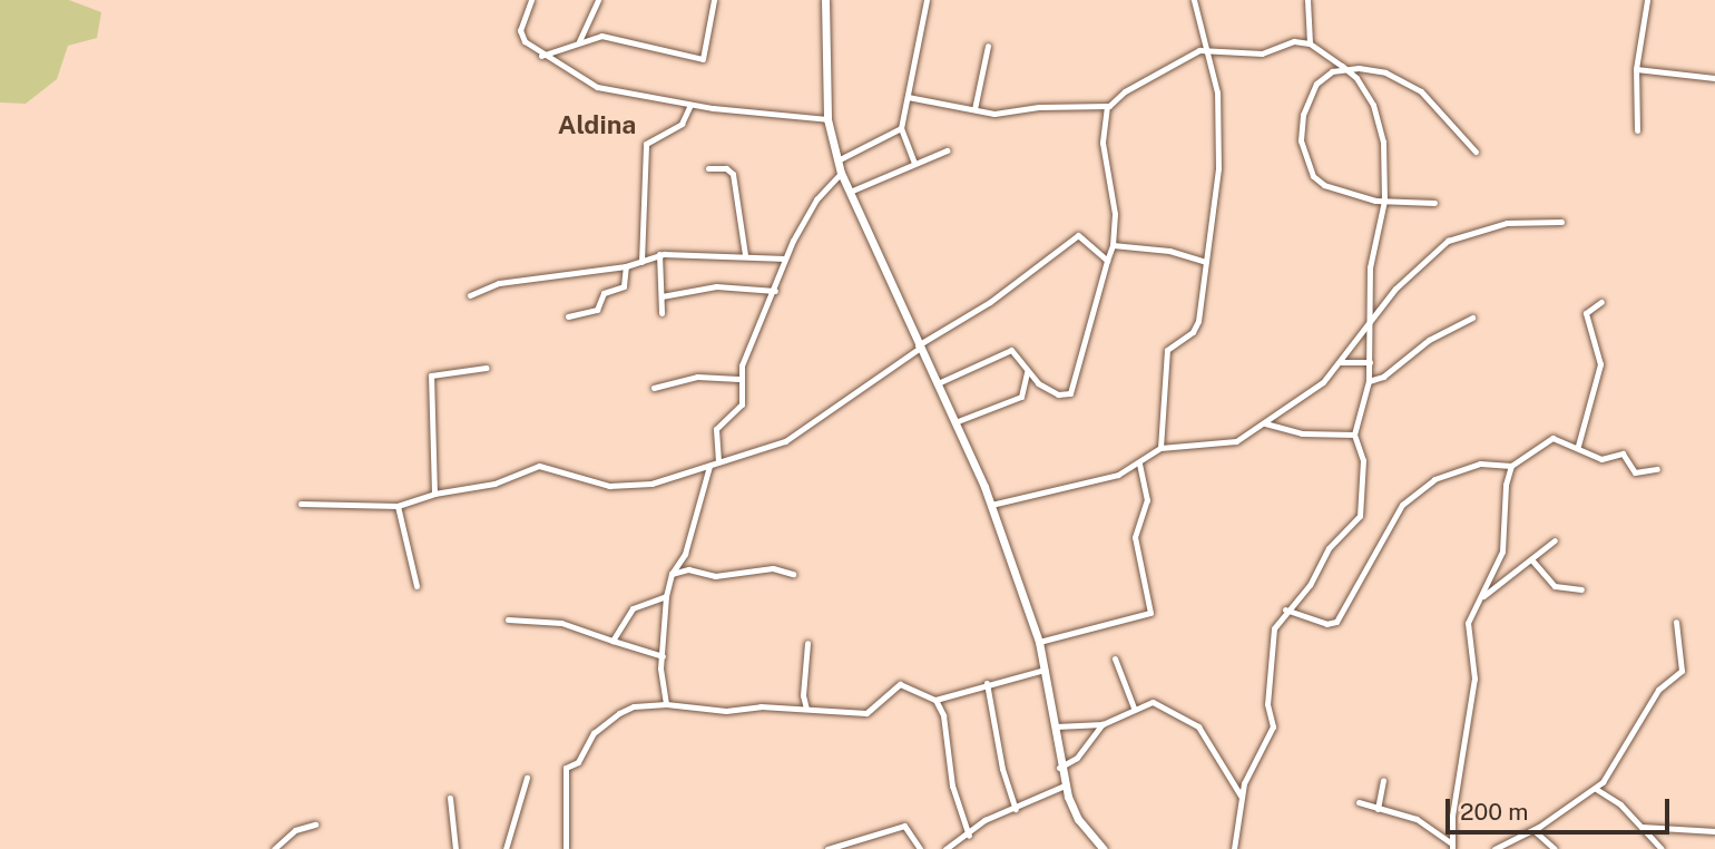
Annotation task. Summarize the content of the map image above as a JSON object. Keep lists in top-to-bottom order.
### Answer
{
  "districts": ["Aldina"],
  "scale_bar": "200 m"
}
